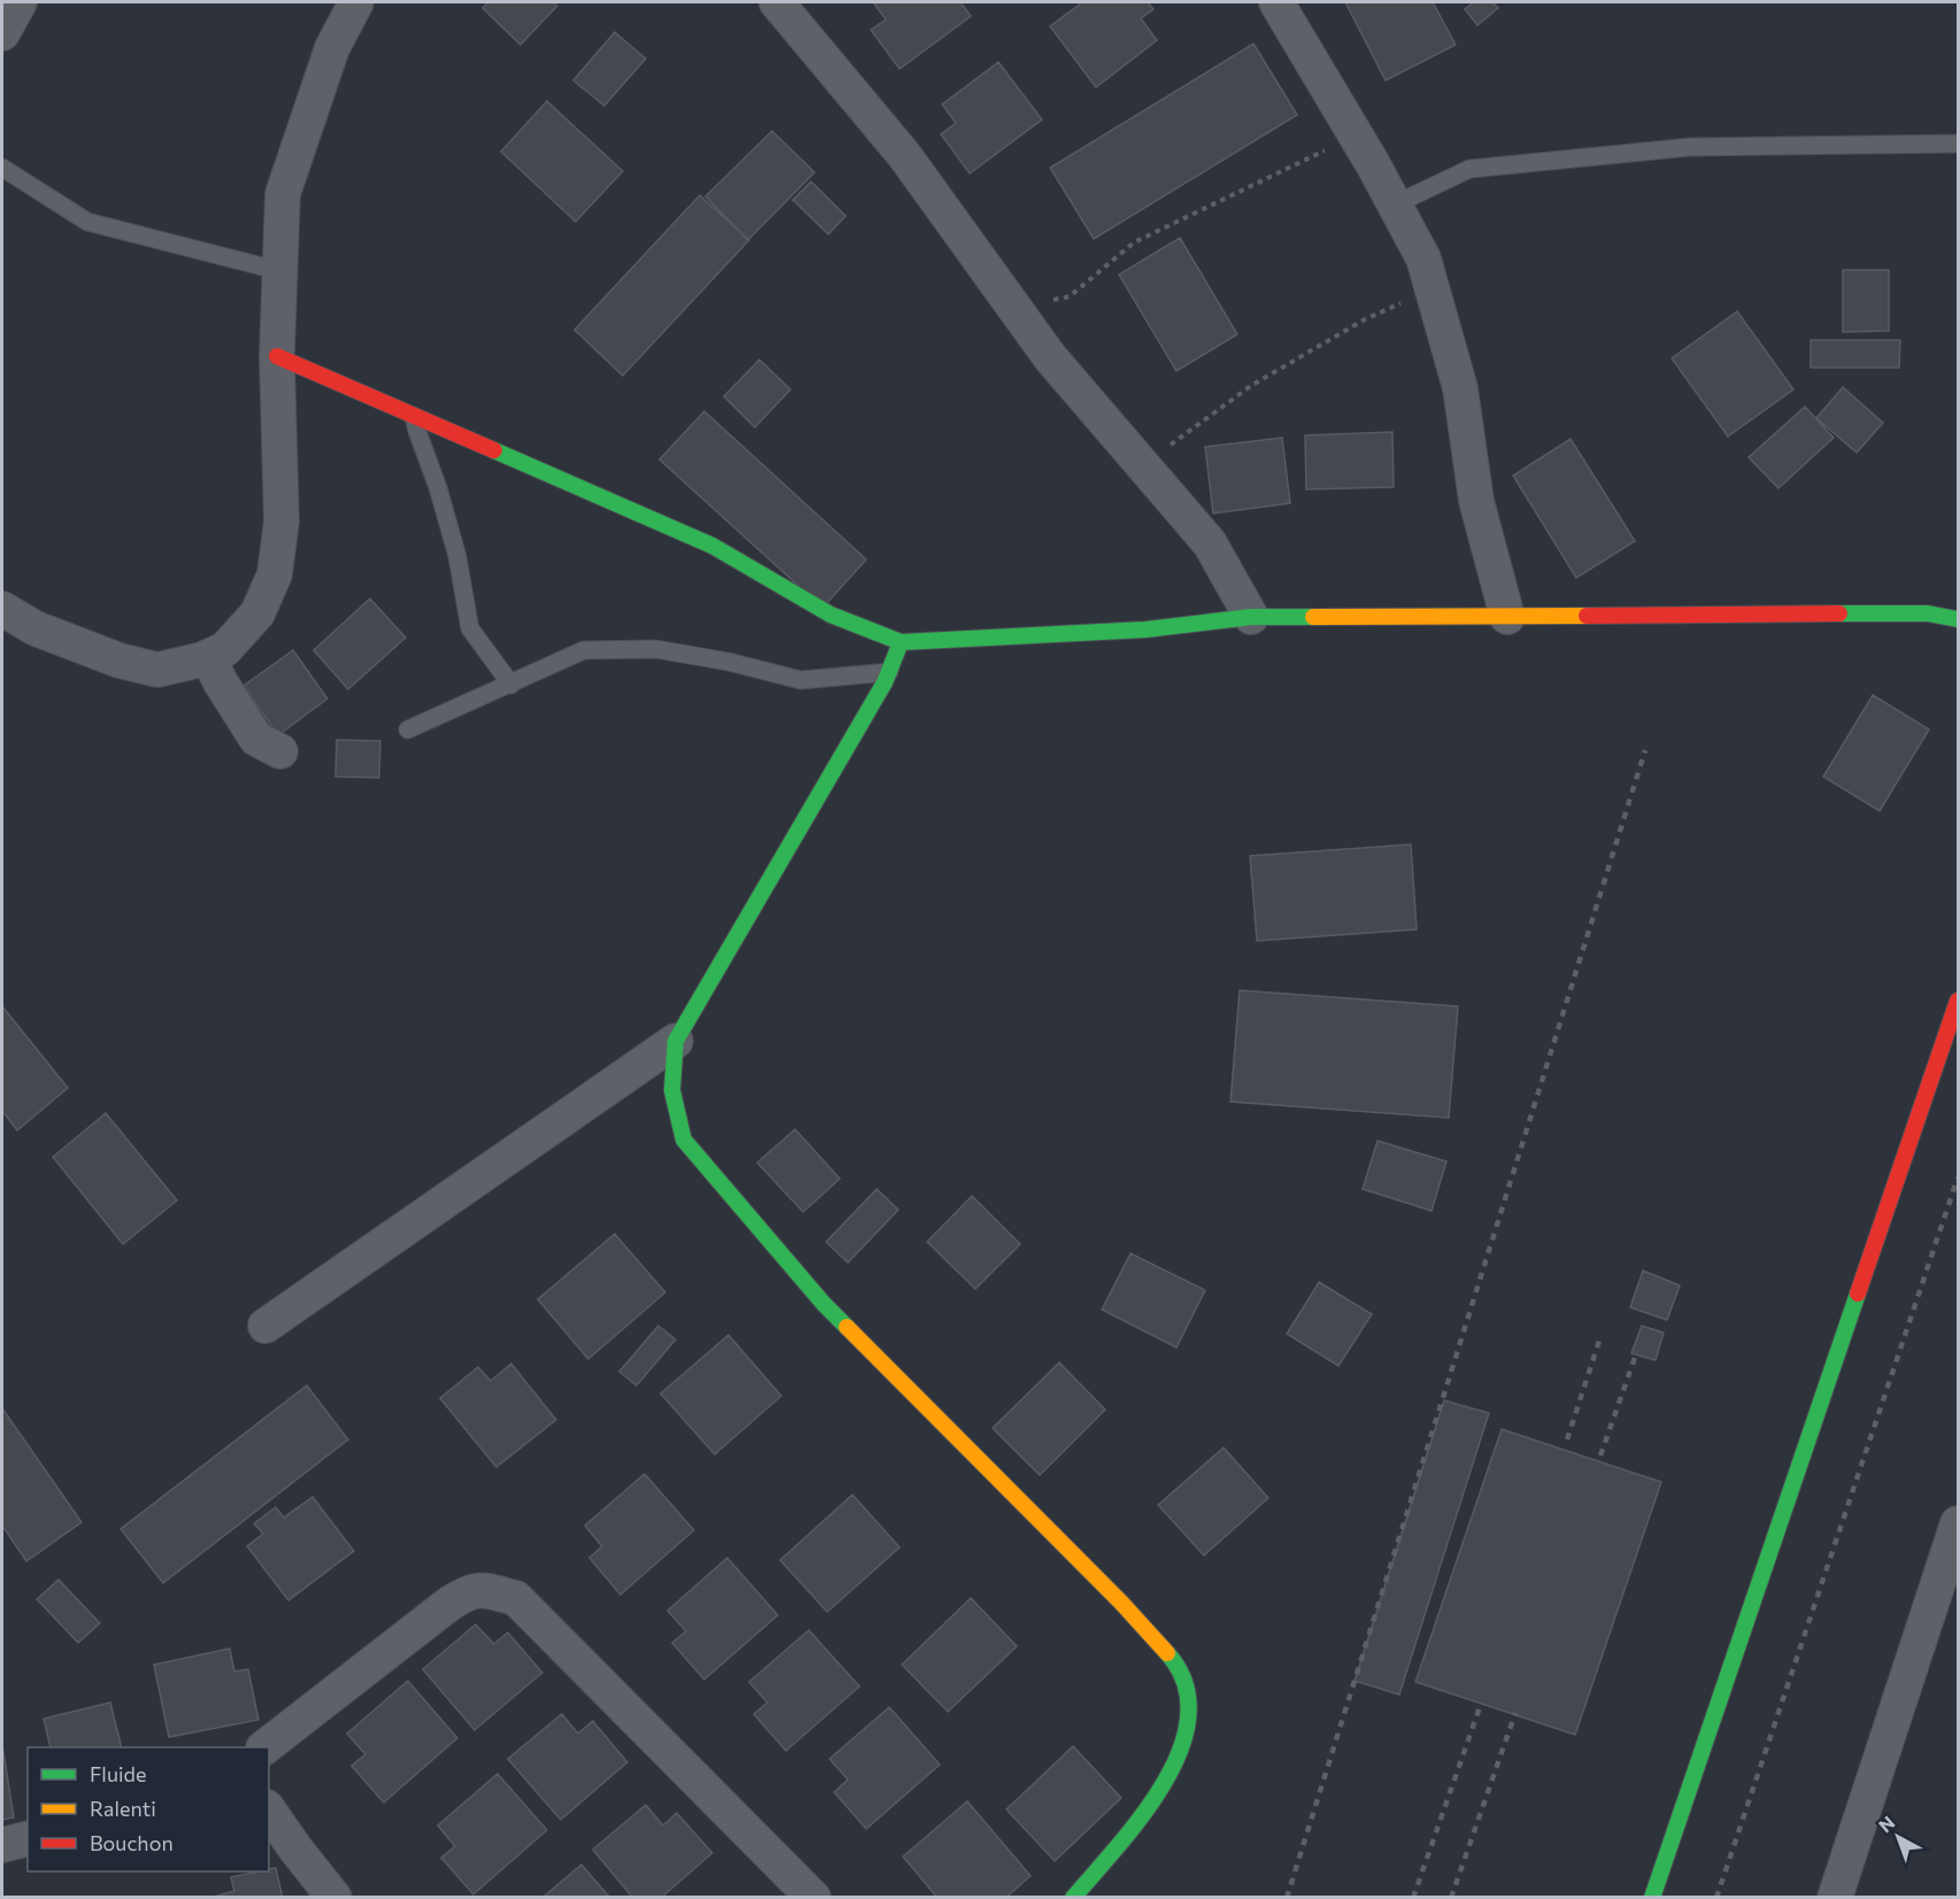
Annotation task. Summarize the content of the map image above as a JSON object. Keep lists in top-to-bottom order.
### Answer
{
  "legend": ["Fluide", "Ralenti", "Bouchon"],
  "north": "top left"
}
